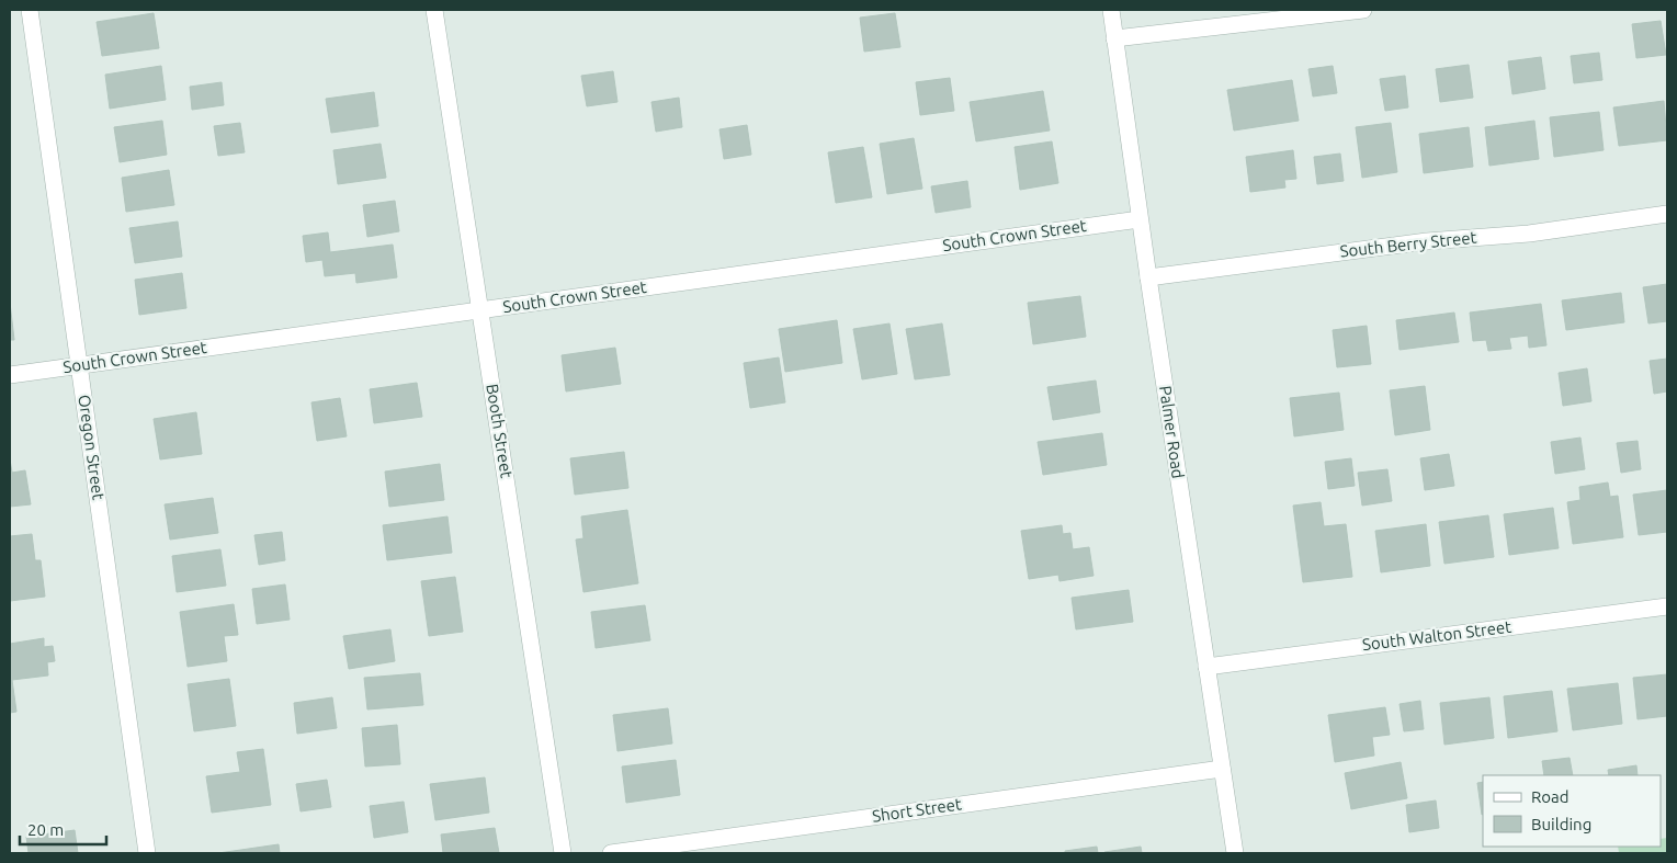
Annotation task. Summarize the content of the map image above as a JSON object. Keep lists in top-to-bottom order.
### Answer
{
  "streets": {
    "street": [
      "South Crown Street",
      "South Berry Street",
      "Booth Street",
      "Palmer Road",
      "Oregon Street",
      "South Walton Street",
      "Short Street"
    ]
  },
  "crossings": [
    ["South Crown Street", "Booth Street"],
    ["South Crown Street", "Palmer Road"],
    ["South Crown Street", "Oregon Street"],
    ["South Berry Street", "Palmer Road"],
    ["Palmer Road", "South Walton Street"],
    ["Palmer Road", "Short Street"]
  ],
  "legend": ["Road", "Building"],
  "scale_bar": "20 m"
}
